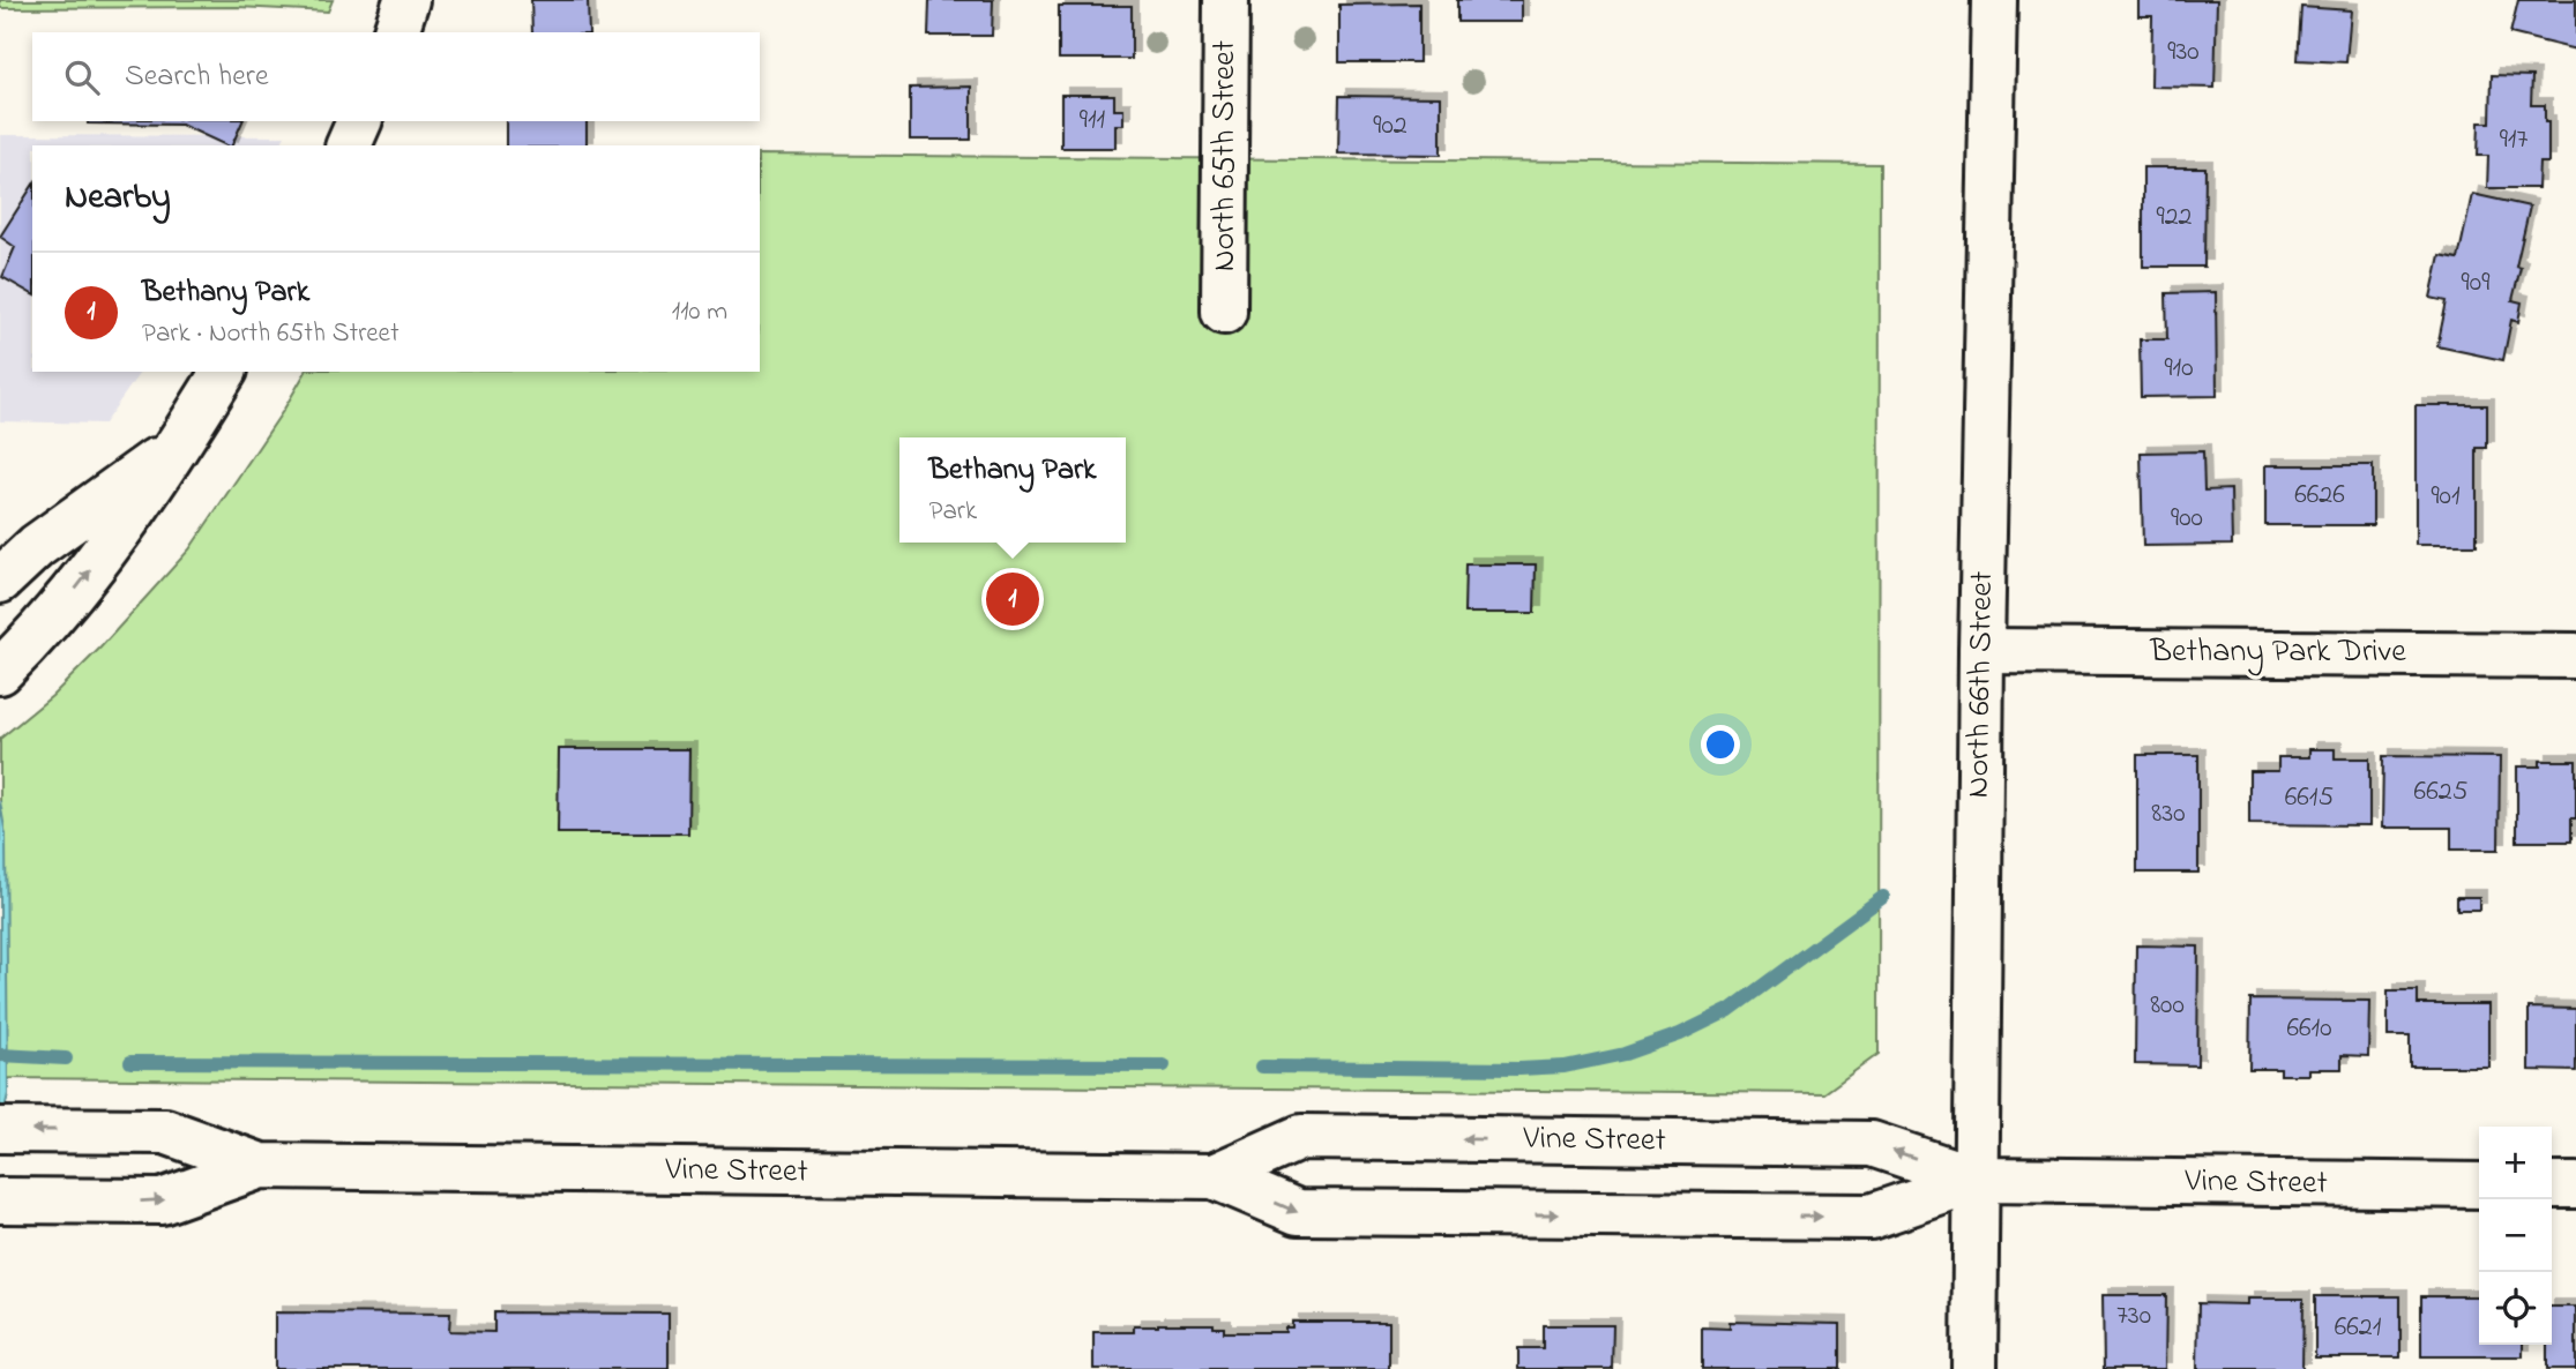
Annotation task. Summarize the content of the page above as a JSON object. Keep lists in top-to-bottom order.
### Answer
{
  "streets": {
    "main road": [
      "North 65th Street",
      "Bethany Park Drive",
      "North 66th Street",
      "Vine Street"
    ]
  },
  "crossings": [
    ["Bethany Park Drive", "North 66th Street"],
    ["North 66th Street", "Vine Street"]
  ],
  "house_numbers": [
    "930",
    "911",
    "902",
    "917",
    "922",
    "909",
    "910",
    "6626",
    "901",
    "900",
    "6625",
    "6615",
    "830",
    "800",
    "6610",
    "730",
    "6621"
  ],
  "page": {
    "search": "Search here",
    "heading": "Nearby",
    "list": [
      {
        "mark": "1",
        "name": "Bethany Park",
        "note": "Park · North 65th Street",
        "value": "110 m"
      }
    ],
    "popup": ["Bethany Park", "Park"],
    "pins": "1",
    "map_buttons": ["+", "−"]
  }
}
